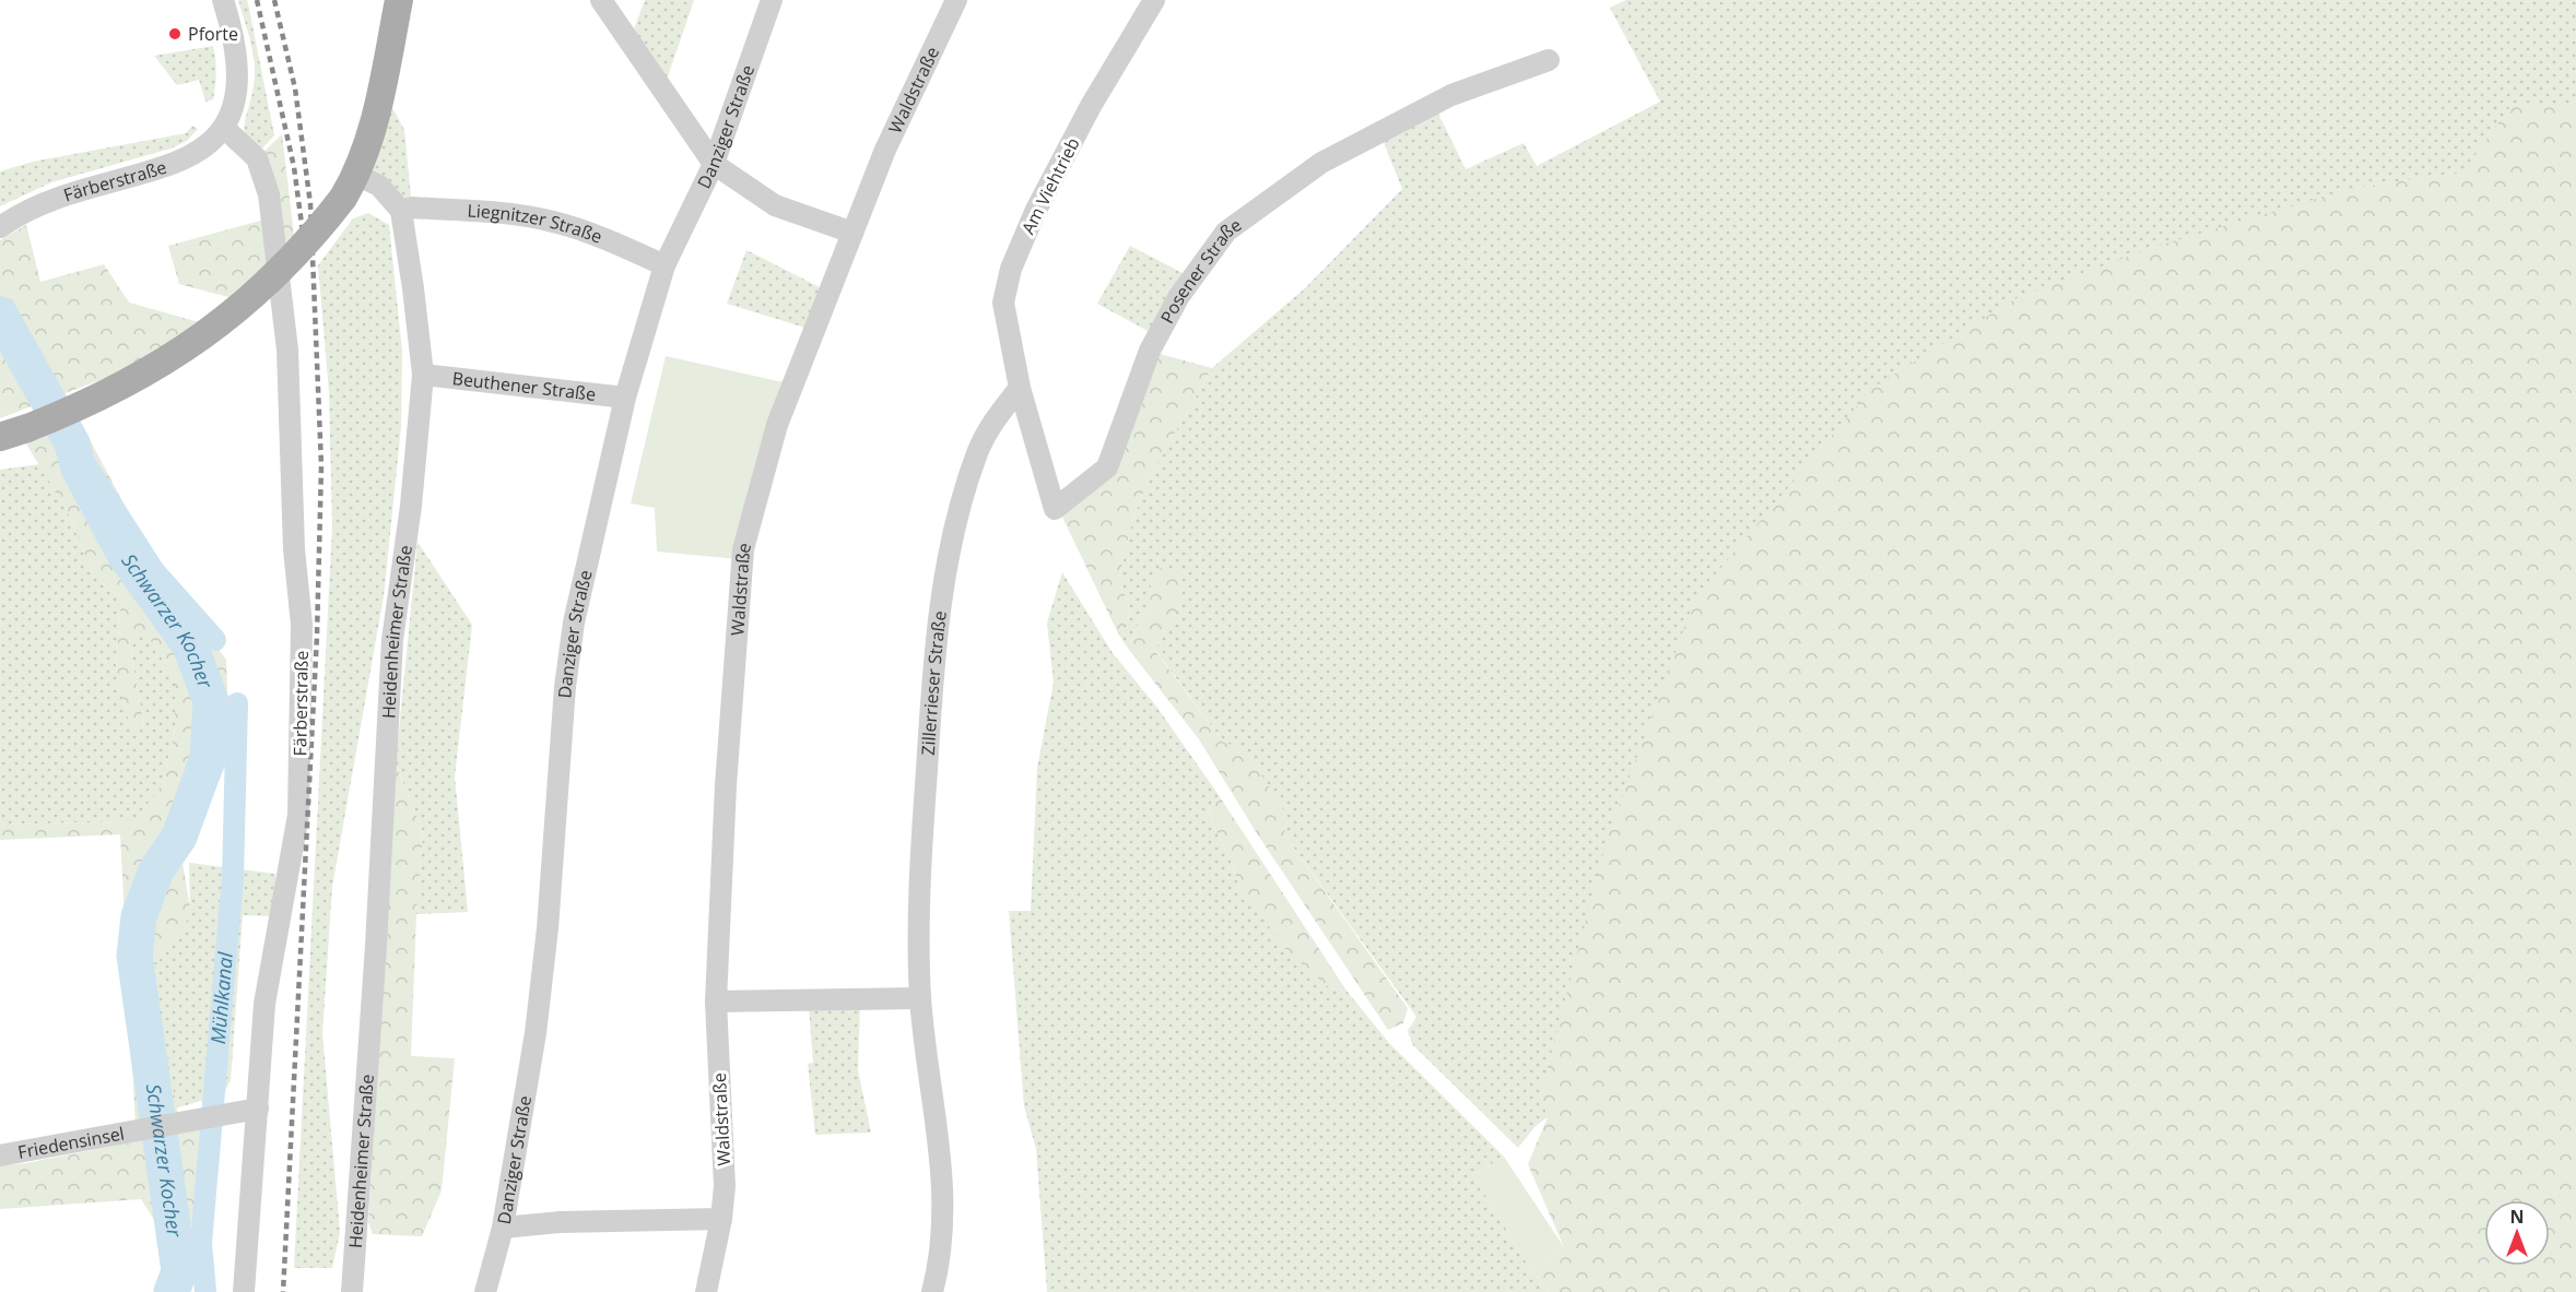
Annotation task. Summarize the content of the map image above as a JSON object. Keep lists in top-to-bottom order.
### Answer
{
  "streets": {
    "street": [
      "Waldstraße",
      "Danziger Straße",
      "Färberstraße",
      "Am Viehtrieb",
      "Liegnitzer Straße",
      "Posener Straße",
      "Beuthener Straße",
      "Heidenheimer Straße",
      "Zillerrieser Straße",
      "Friedensinsel"
    ]
  },
  "crossings": [
    ["Danziger Straße", "Liegnitzer Straße"],
    ["Danziger Straße", "Beuthener Straße"],
    ["Färberstraße", "Friedensinsel"],
    ["Am Viehtrieb", "Posener Straße"],
    ["Am Viehtrieb", "Zillerrieser Straße"],
    ["Liegnitzer Straße", "Heidenheimer Straße"],
    ["Posener Straße", "Zillerrieser Straße"],
    ["Beuthener Straße", "Heidenheimer Straße"]
  ],
  "water": ["Schwarzer Kocher", "Mühlkanal"],
  "places": ["Pforte"],
  "north": "top"
}
